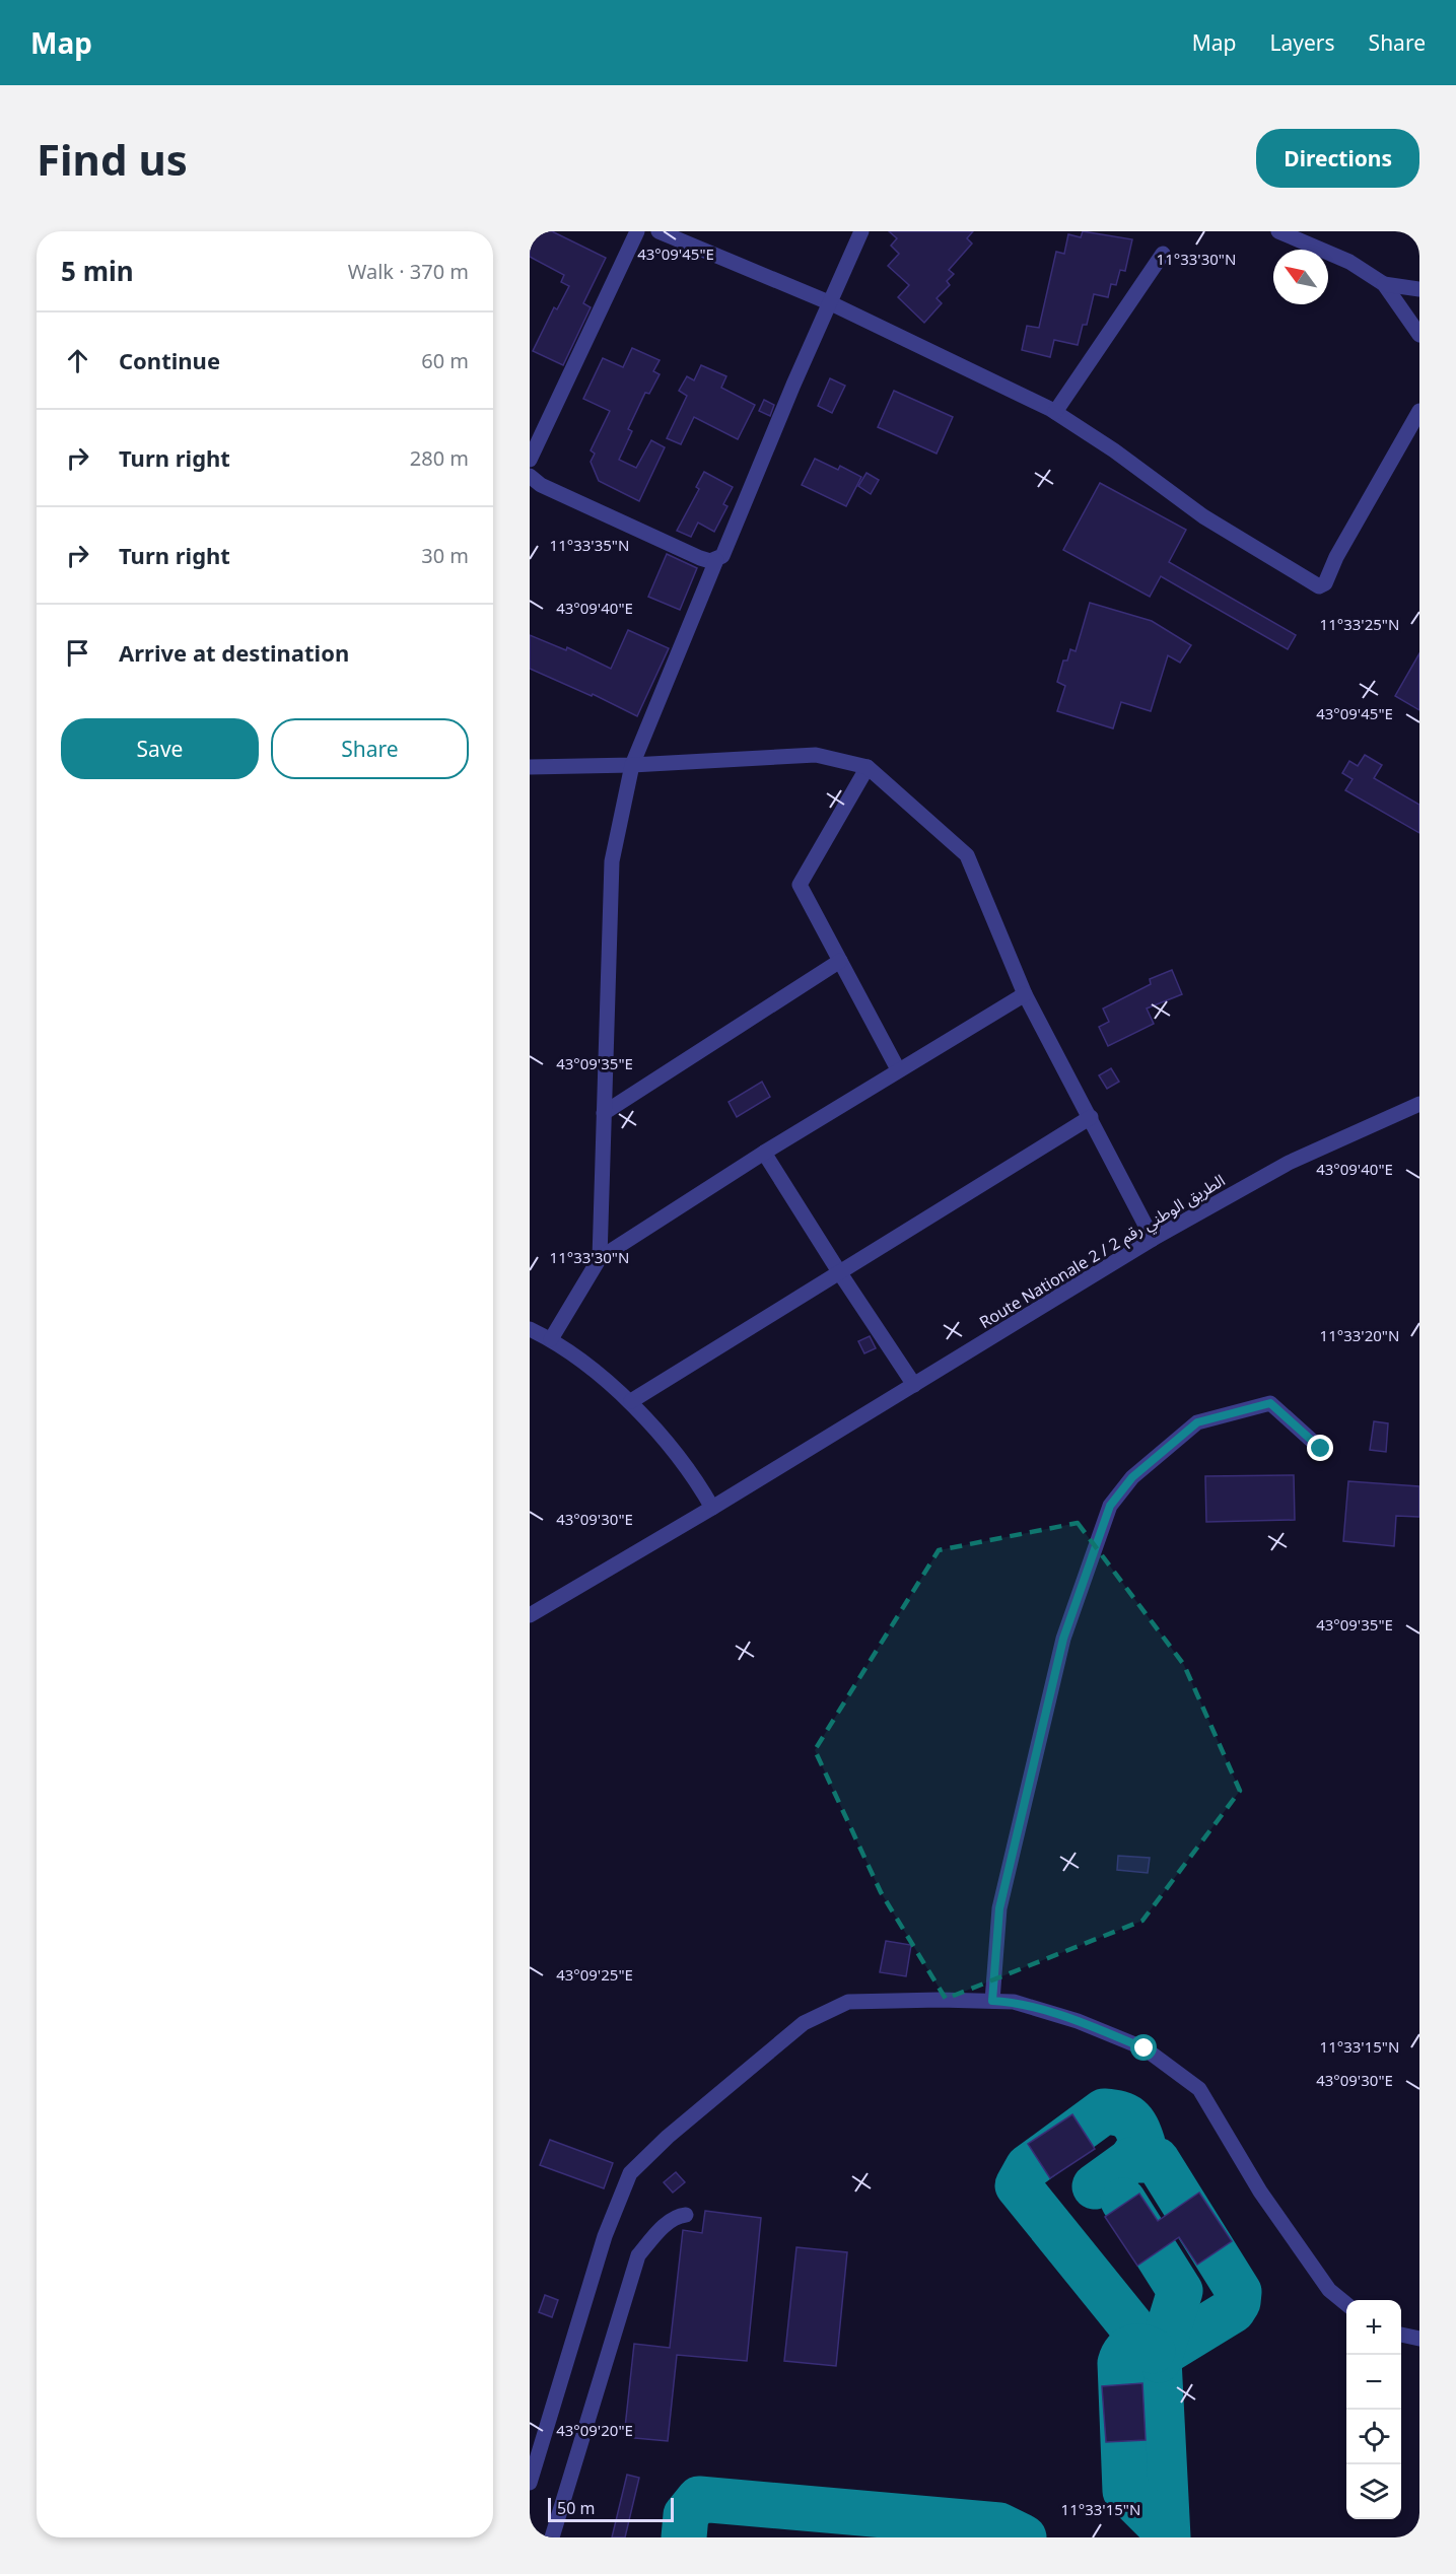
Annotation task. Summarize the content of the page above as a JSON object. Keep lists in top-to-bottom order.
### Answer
{
  "streets": {
    "street": ["Route Nationale 2 / الطريق الوطني رقم 2"]
  },
  "scale_bar": "50 m",
  "north": "top left",
  "page": {
    "header": "Map",
    "nav": ["Map", "Layers", "Share"],
    "buttons": [
      "Directions",
      ["Save", "Share"]
    ],
    "title": "Find us",
    "heading": ["5 min", "Walk · 370 m"],
    "list": [
      ["Continue", "60 m"],
      ["Turn right", "280 m"],
      ["Turn right", "30 m"],
      "Arrive at destination"
    ],
    "map_buttons": ["+", "−"],
    "scale": "50 m"
  },
  "coordinates": [
    "43°09'45\"E",
    "11°33'30\"N",
    "11°33'35\"N",
    "43°09'40\"E",
    "11°33'25\"N",
    "43°09'35\"E",
    "11°33'20\"N",
    "43°09'30\"E",
    "43°09'25\"E",
    "11°33'15\"N",
    "43°09'20\"E"
  ]
}
